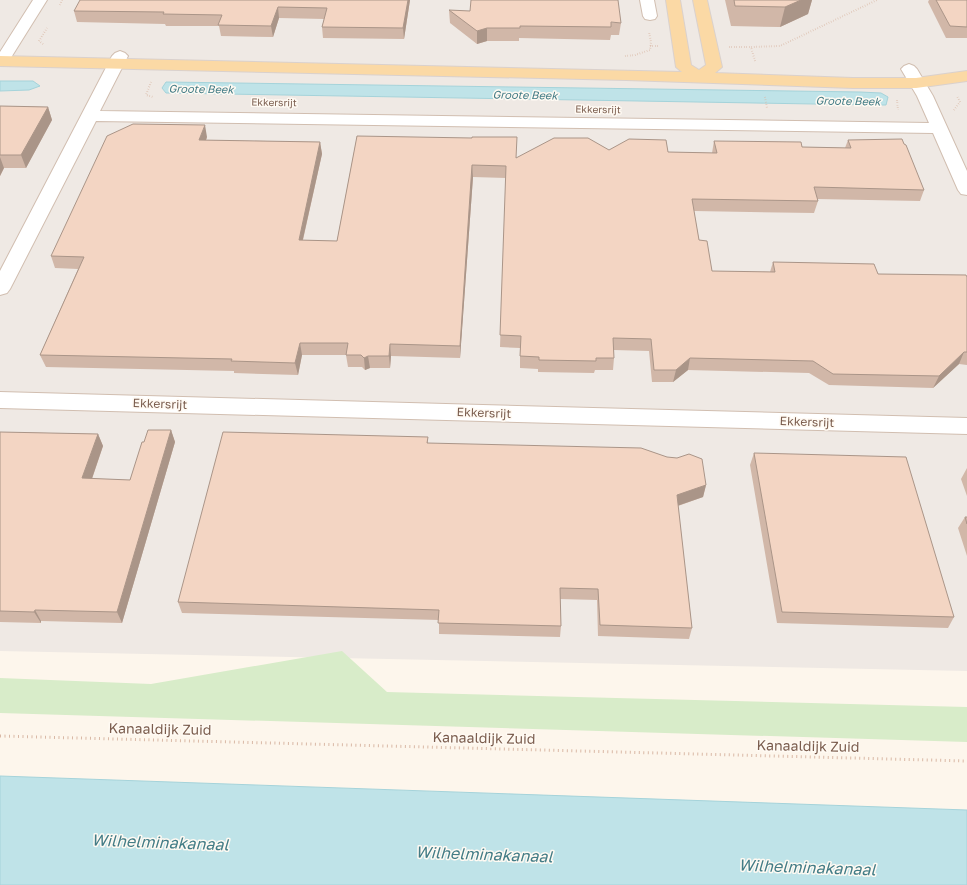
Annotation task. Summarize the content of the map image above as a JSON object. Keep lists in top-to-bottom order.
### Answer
{
  "streets": {
    "street": ["Ekkersrijt"],
    "path": ["Kanaaldijk Zuid"]
  },
  "water": ["Groote Beek", "Wilhelminakanaal"]
}
